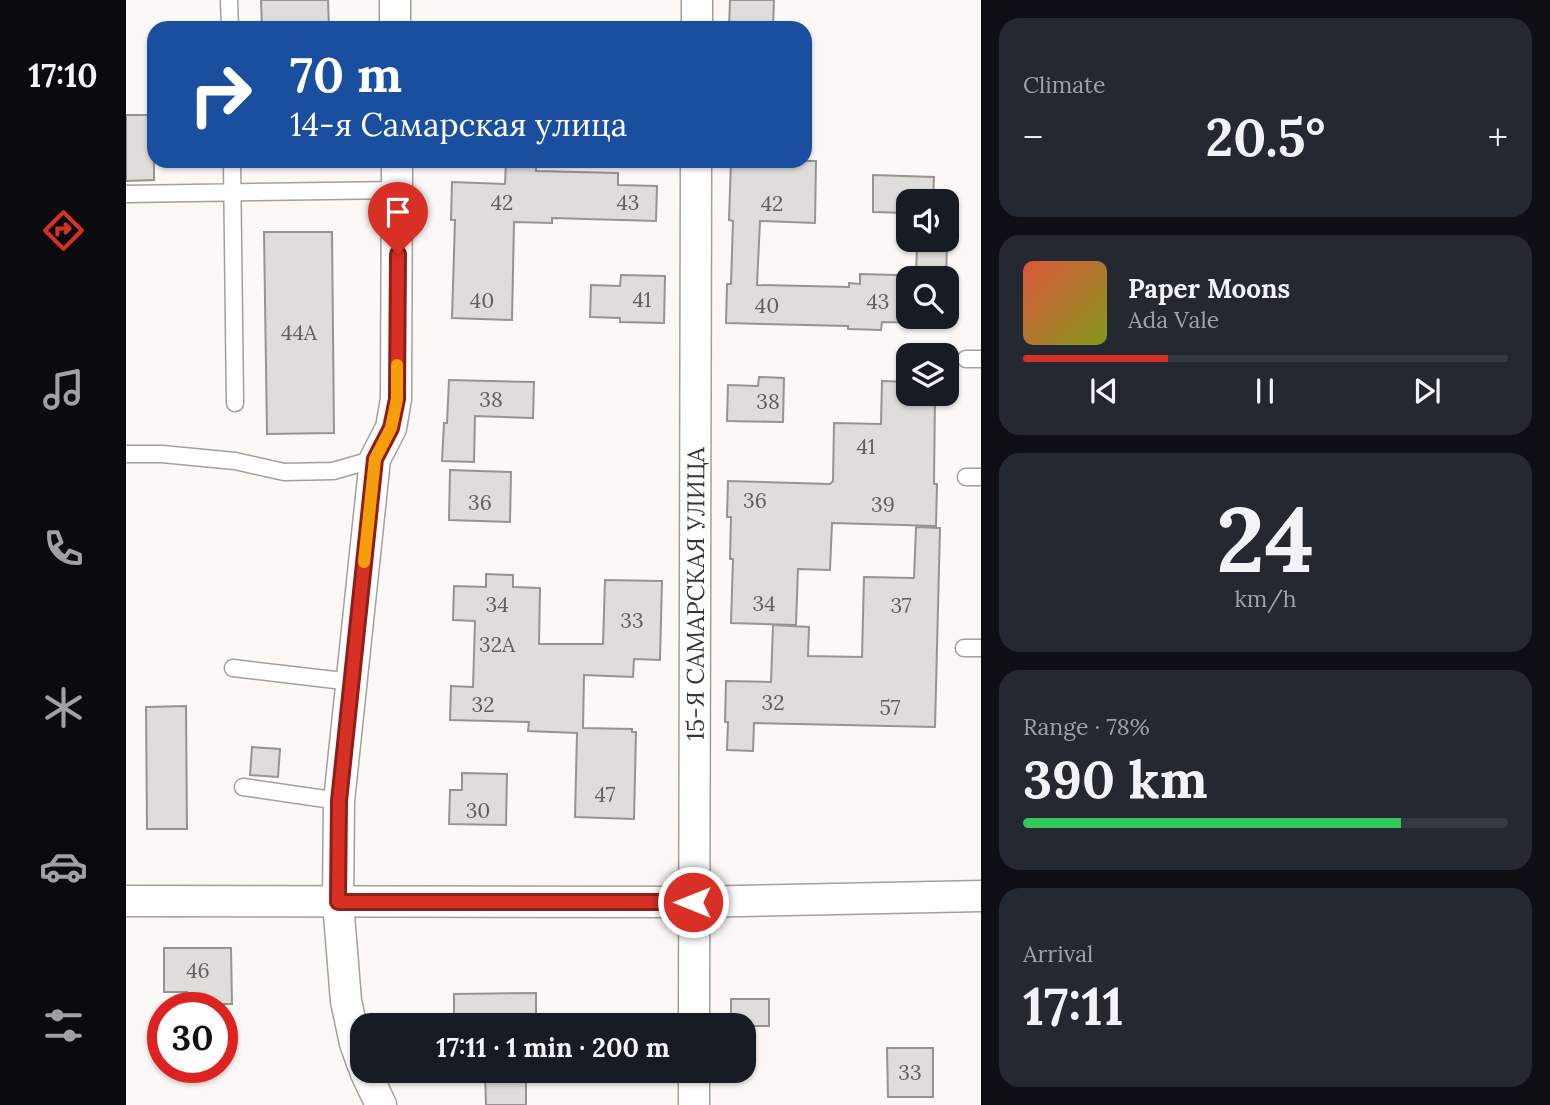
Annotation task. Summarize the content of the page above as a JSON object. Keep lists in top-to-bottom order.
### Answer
{
  "streets": {
    "street": ["15-Я САМАРСКАЯ УЛИЦА"]
  },
  "house_numbers": [
    "42",
    "43",
    "42",
    "41",
    "40",
    "43",
    "40",
    "44А",
    "38",
    "38",
    "41",
    "36",
    "36",
    "39",
    "34",
    "34",
    "37",
    "33",
    "32А",
    "32",
    "32",
    "57",
    "47",
    "30",
    "46",
    "33"
  ],
  "page": {
    "tabs": "17:10",
    "tile": [
      "Climate",
      ["24", "km/h"],
      ["Range · 78%", "390 km"],
      ["Arrival", "17:11"]
    ],
    "turn": ["70 m", "14-я Самарская улица"],
    "heat": ["−", "20.5°", "+"],
    "song": ["Paper Moons", "Ada Vale"],
    "limit": "30",
    "trip": "17:11 · 1 min · 200 m"
  }
}
